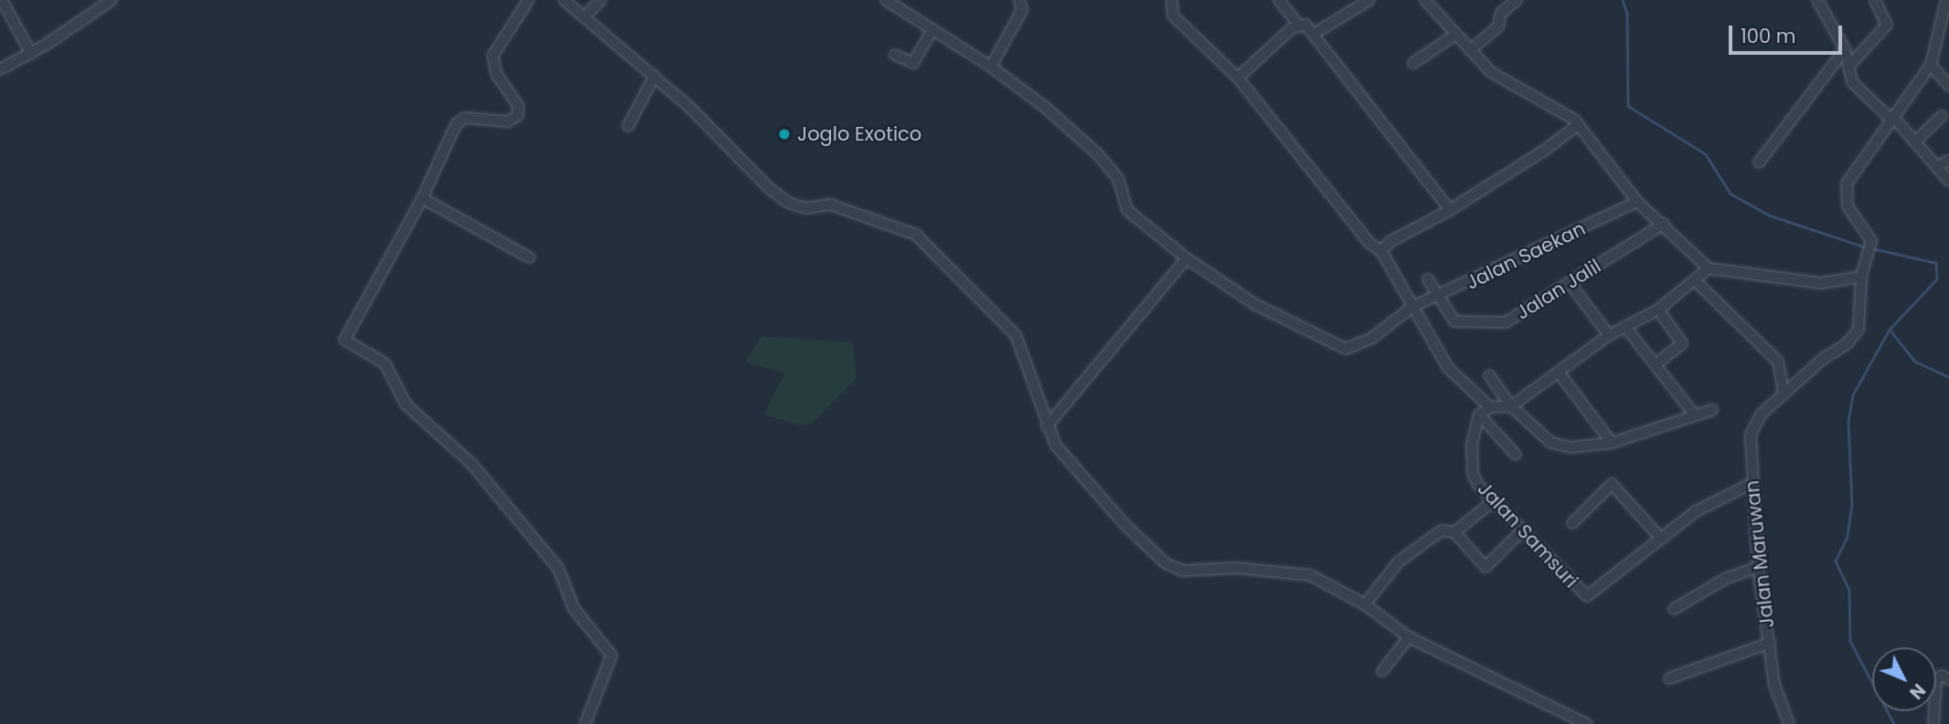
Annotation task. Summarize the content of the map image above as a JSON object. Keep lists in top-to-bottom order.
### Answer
{
  "streets": {
    "street": [
      "Jalan Saekan",
      "Jalan Jalil",
      "Jalan Samsuri",
      "Jalan Maruwan"
    ]
  },
  "crossings": [
    ["Jalan Saekan", "Jalan Jalil"],
    ["Jalan Samsuri", "Jalan Maruwan"]
  ],
  "places": ["Joglo Exotico"],
  "scale_bar": "100 m",
  "north": "bottom right"
}
